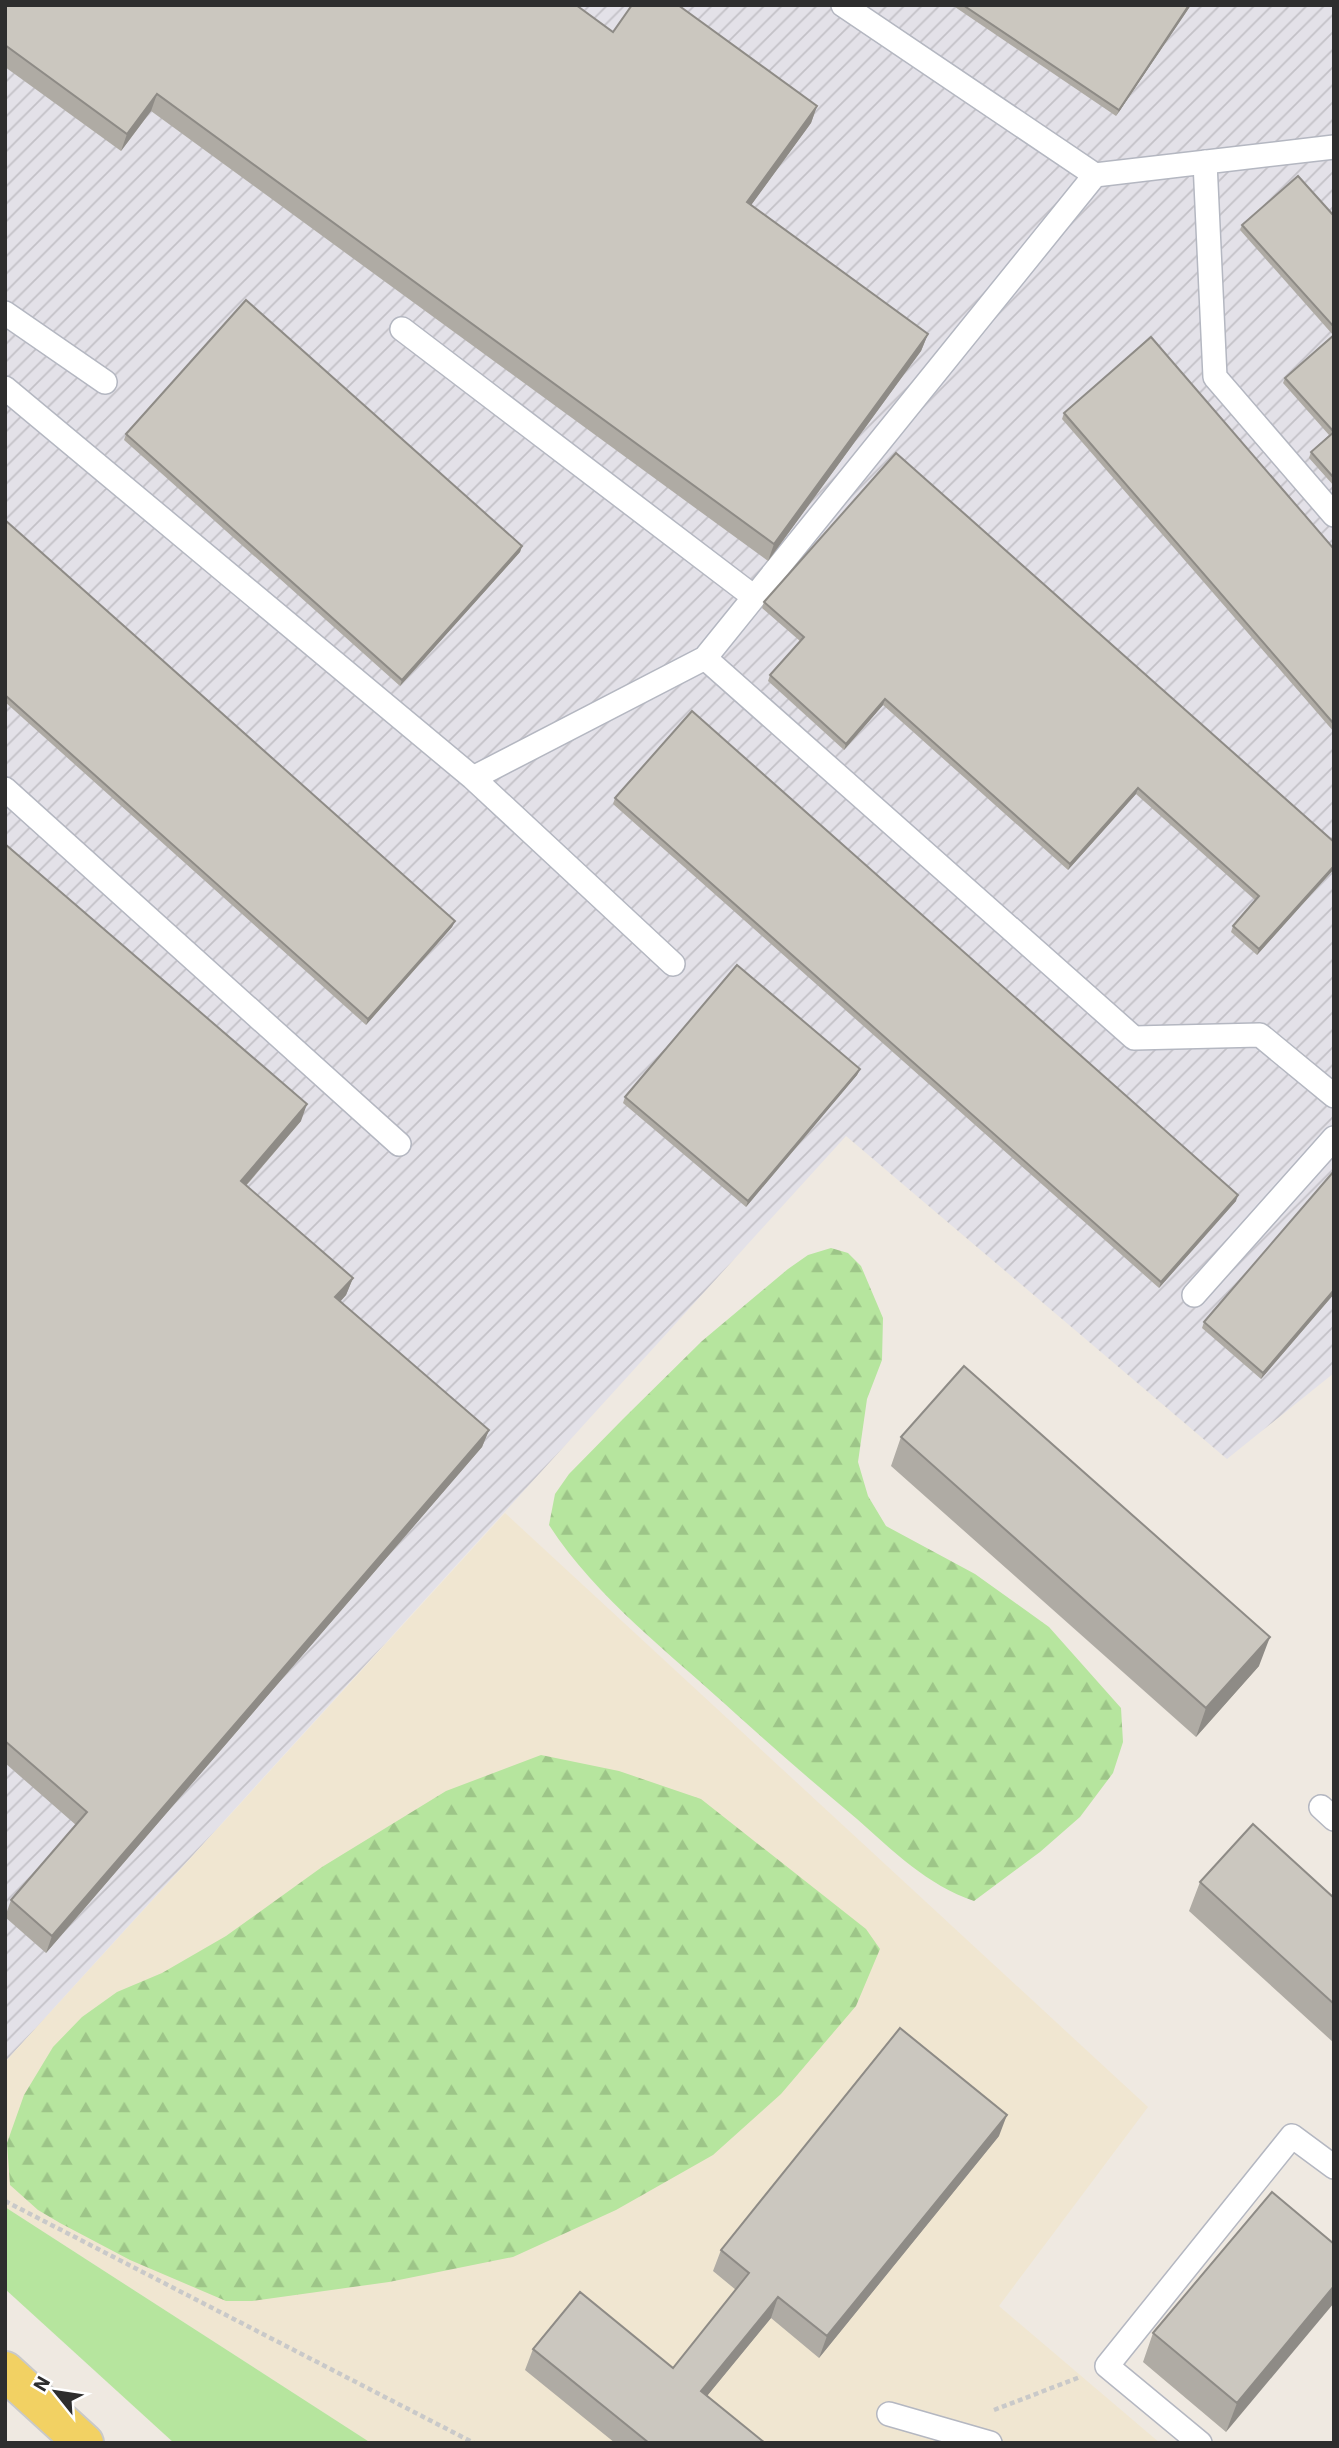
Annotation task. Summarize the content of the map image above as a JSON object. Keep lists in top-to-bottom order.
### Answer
{
  "north": "top left"
}
